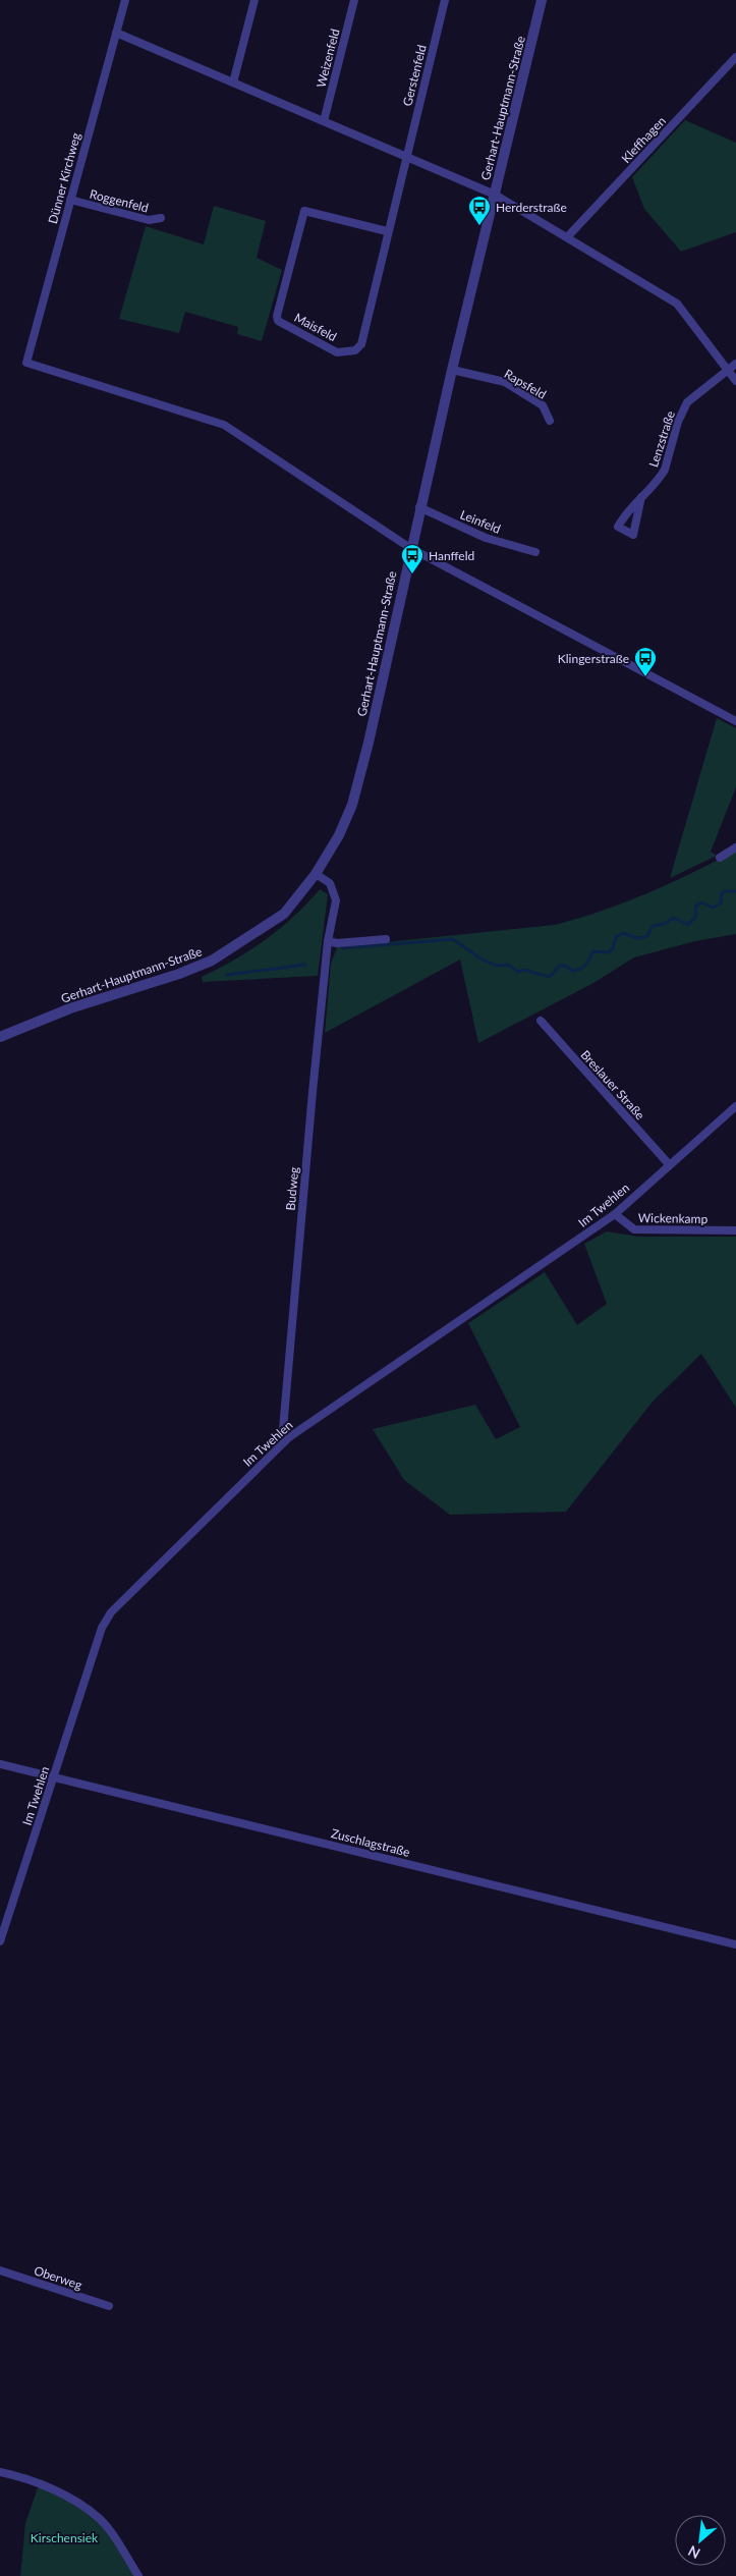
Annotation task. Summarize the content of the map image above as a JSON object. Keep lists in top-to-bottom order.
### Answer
{
  "streets": {
    "street": [
      "Weizenfeld",
      "Gerstenfeld",
      "Gerhart-Hauptmann-Straße",
      "Kleffhagen",
      "Dünner Kirchweg",
      "Roggenfeld",
      "Maisfeld",
      "Rapsfeld",
      "Lenzstraße",
      "Leinfeld",
      "Breslauer Straße",
      "Budweg",
      "Im Twehlen",
      "Wickenkamp",
      "Zuschlagstraße",
      "Oberweg"
    ]
  },
  "crossings": [
    ["Gerstenfeld", "Maisfeld"],
    ["Gerhart-Hauptmann-Straße", "Dünner Kirchweg"],
    ["Gerhart-Hauptmann-Straße", "Rapsfeld"],
    ["Gerhart-Hauptmann-Straße", "Leinfeld"],
    ["Gerhart-Hauptmann-Straße", "Budweg"],
    ["Dünner Kirchweg", "Roggenfeld"],
    ["Breslauer Straße", "Im Twehlen"],
    ["Budweg", "Im Twehlen"],
    ["Im Twehlen", "Wickenkamp"],
    ["Im Twehlen", "Zuschlagstraße"]
  ],
  "parks": ["Kirschensiek"],
  "places": {
    "bus stop": ["Herderstraße", "Hanffeld", "Klingerstraße"]
  },
  "north": "bottom left"
}
